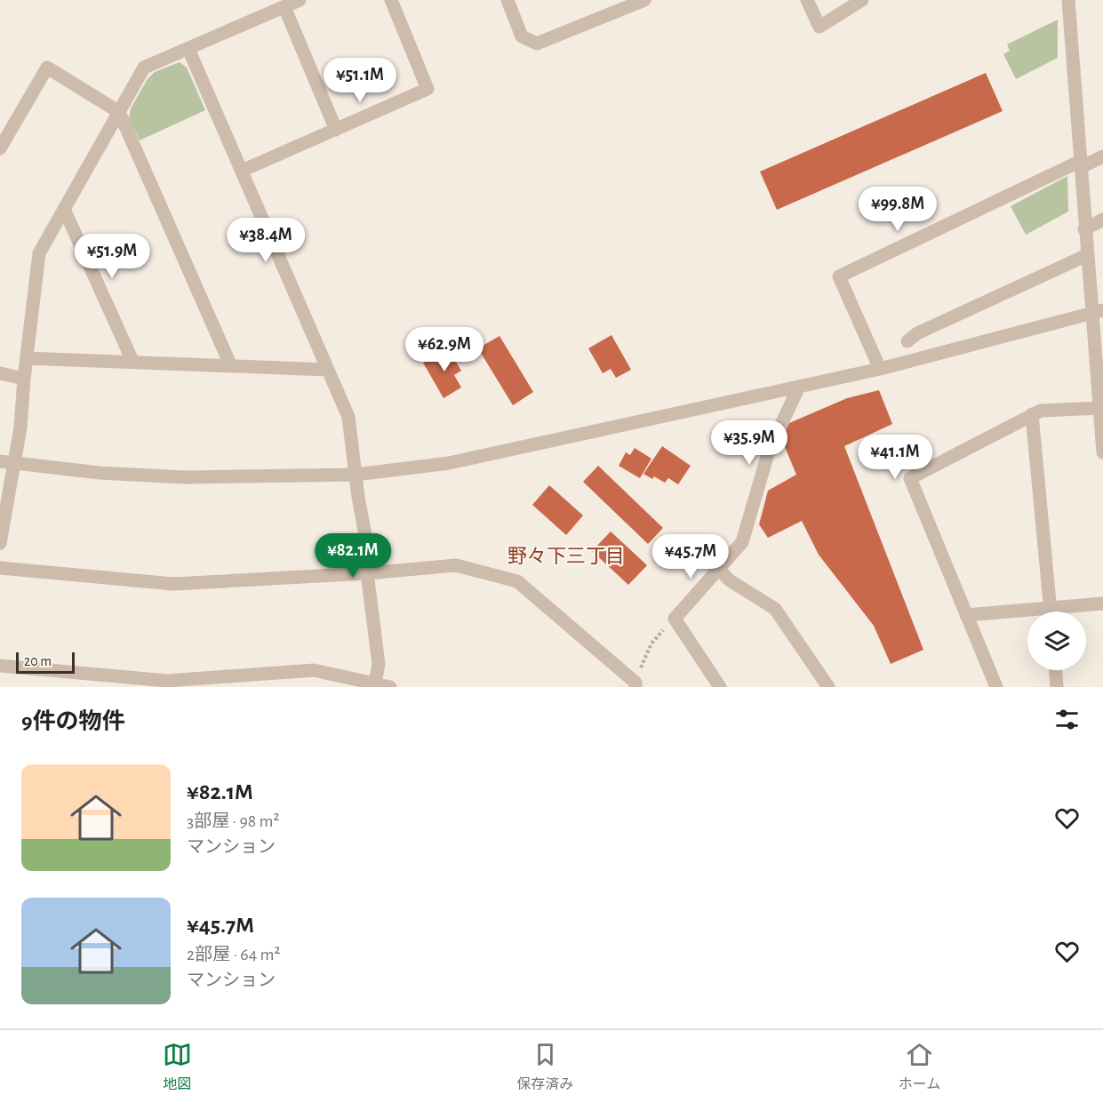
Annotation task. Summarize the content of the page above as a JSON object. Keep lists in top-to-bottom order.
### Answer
{
  "districts": ["野々下三丁目"],
  "scale_bar": "20 m",
  "page": {
    "price": [
      "¥51.1M",
      "¥99.8M",
      "¥38.4M",
      "¥51.9M",
      "¥62.9M",
      "¥35.9M",
      "¥41.1M",
      "¥82.1M",
      "¥45.7M"
    ],
    "scale": "20 m",
    "heading": "9件の物件",
    "list": [
      {
        "name": "¥82.1M",
        "note": "3部屋 · 98 m² · マンション"
      },
      {
        "name": "¥45.7M",
        "note": "2部屋 · 64 m² · マンション"
      }
    ],
    "tabs": ["地図", "保存済み", "ホーム"]
  }
}
